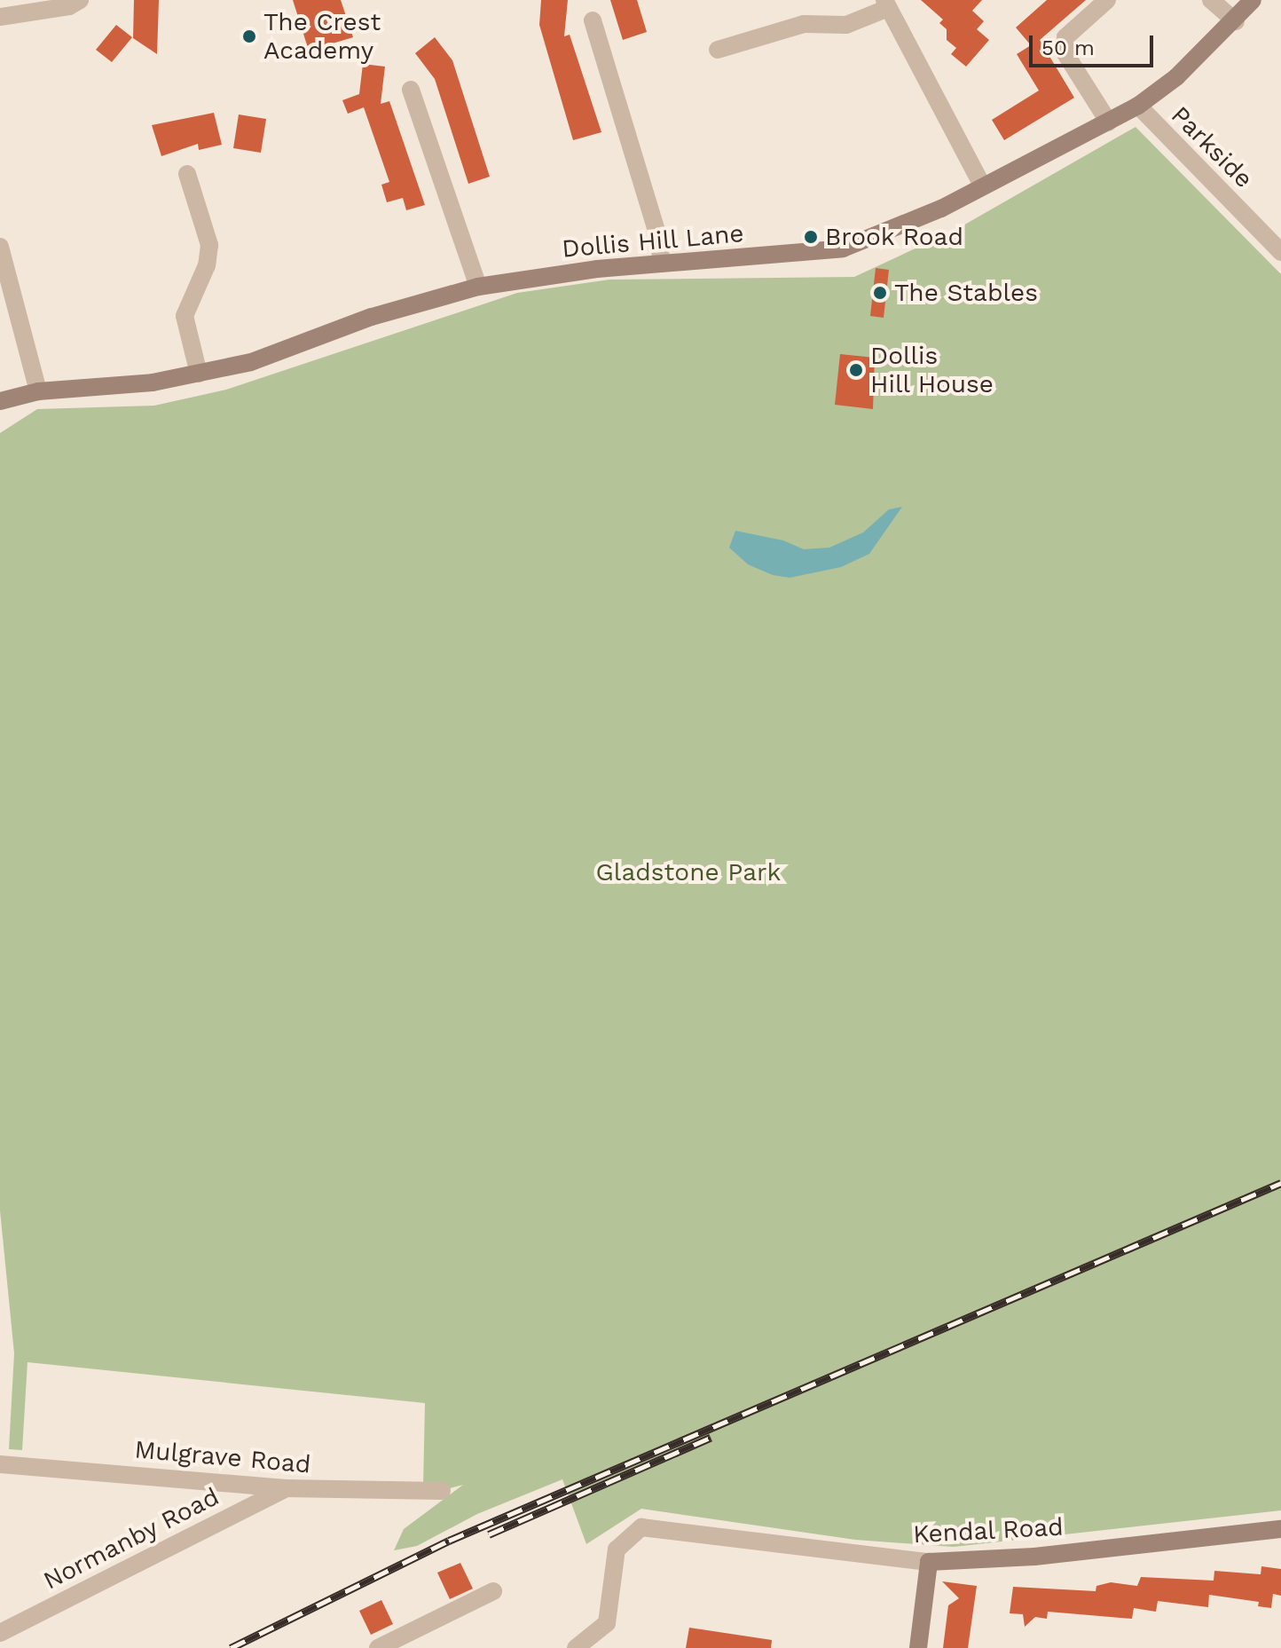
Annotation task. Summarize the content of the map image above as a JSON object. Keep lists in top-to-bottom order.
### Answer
{
  "streets": {
    "street": [
      "Parkside",
      "Dollis Hill Lane",
      "Mulgrave Road",
      "Kendal Road",
      "Normanby Road"
    ]
  },
  "crossings": [
    ["Parkside", "Dollis Hill Lane"],
    ["Mulgrave Road", "Normanby Road"]
  ],
  "parks": ["Gladstone Park"],
  "places": [
    "The Crest Academy",
    "Brook Road",
    "The Stables",
    "Dollis Hill House"
  ],
  "scale_bar": "50 m"
}
